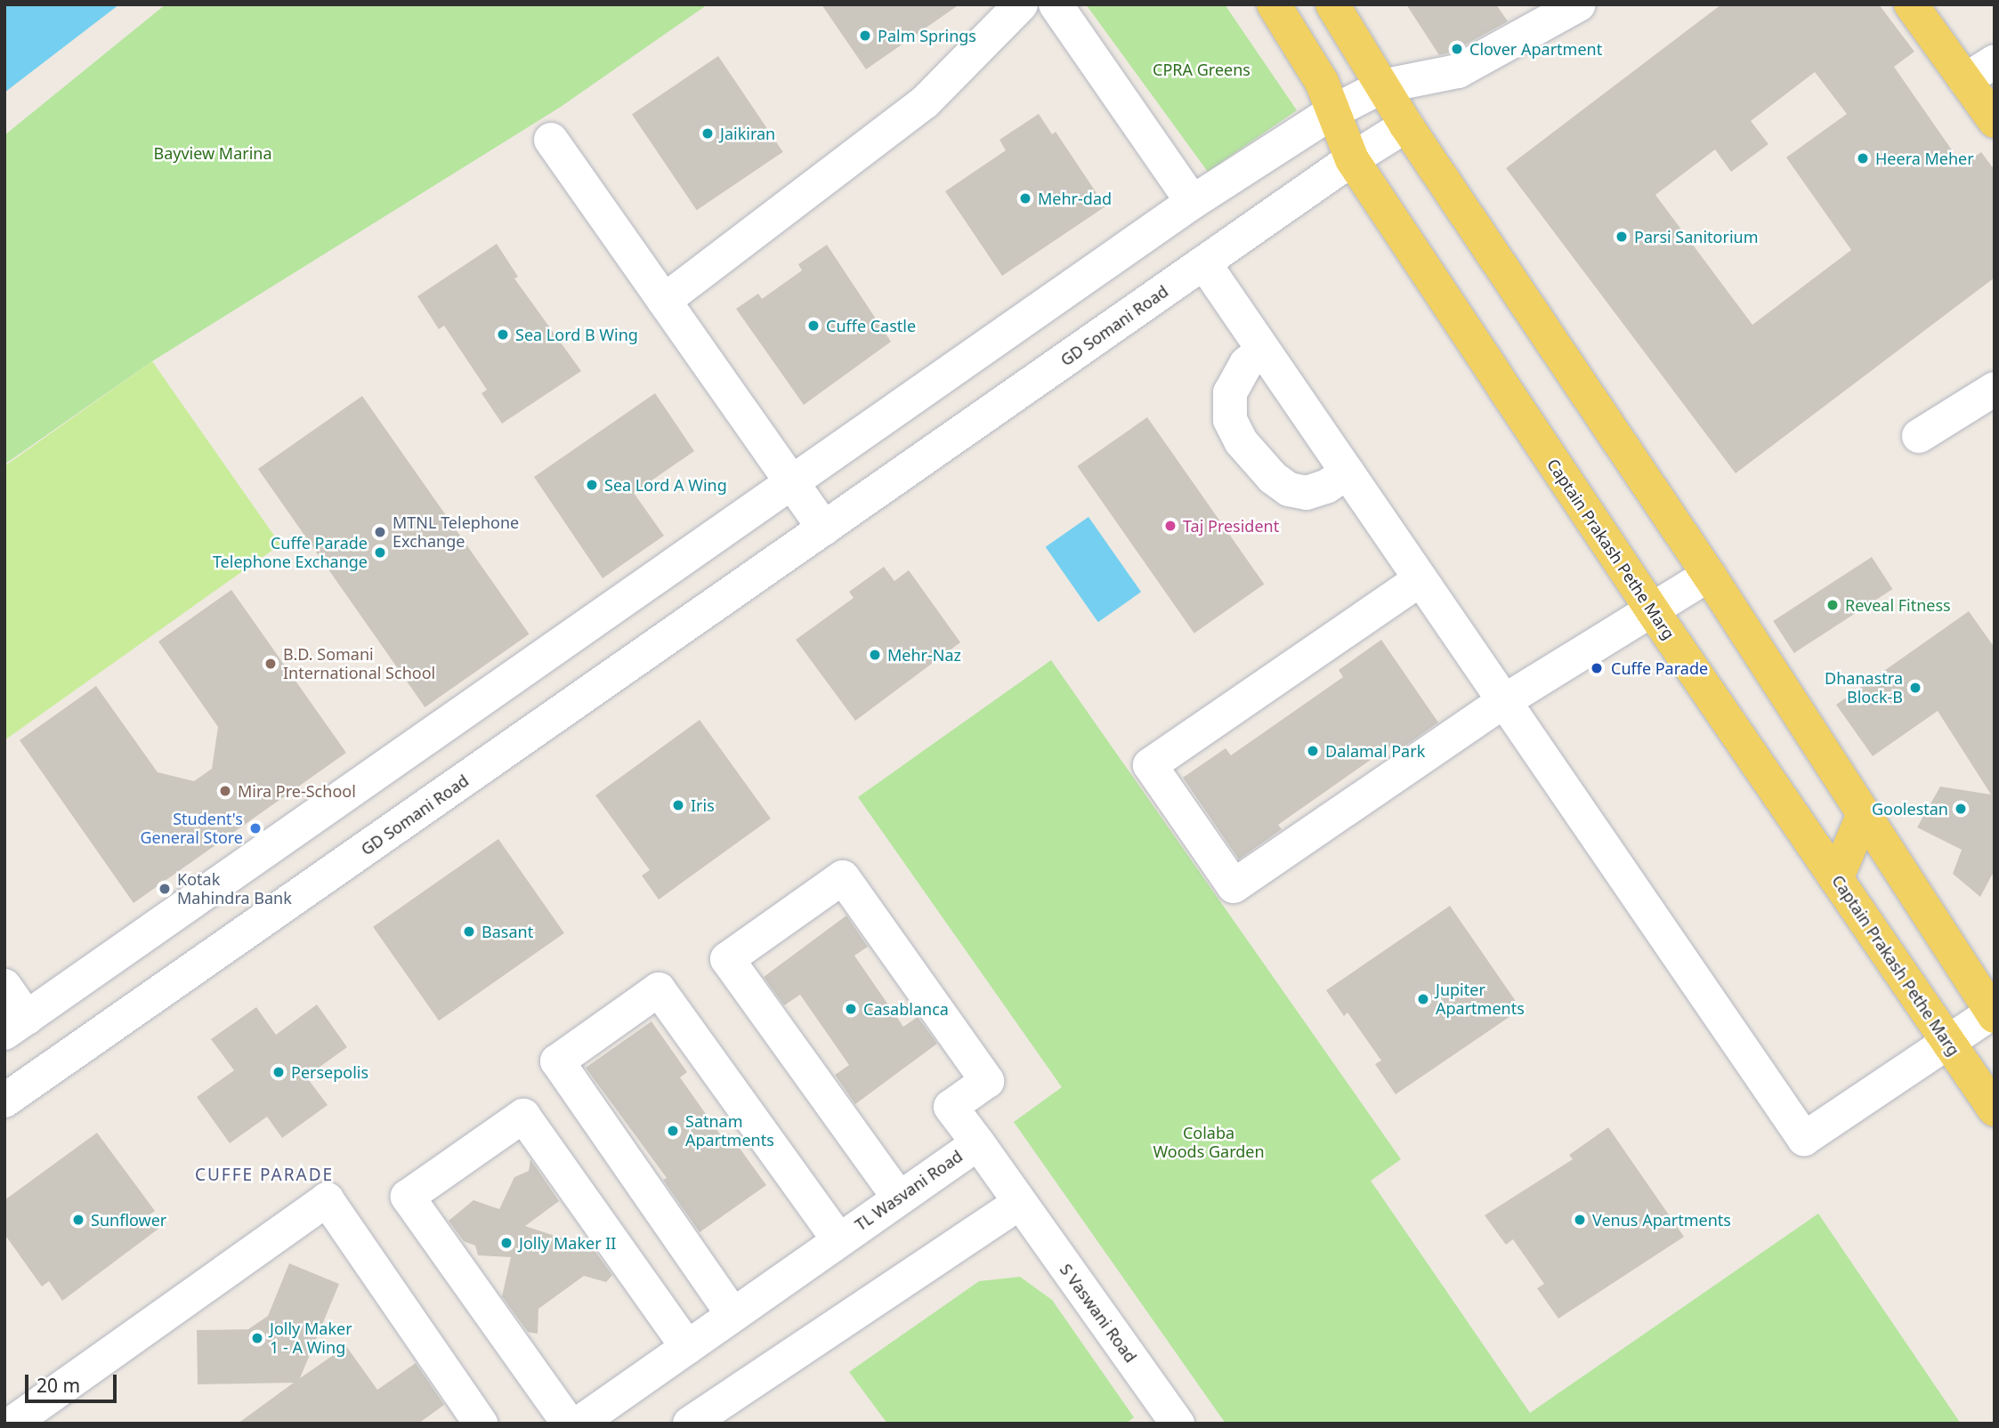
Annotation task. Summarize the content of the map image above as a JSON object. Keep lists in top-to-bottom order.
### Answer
{
  "streets": {
    "main road": ["Captain Prakash Pethe Marg"],
    "street": ["GD Somani Road", "TL Wasvani Road", "S Vaswani Road"]
  },
  "crossings": [
    ["GD Somani Road", "Captain Prakash Pethe Marg"],
    ["TL Wasvani Road", "S Vaswani Road"]
  ],
  "districts": ["CUFFE PARADE"],
  "parks": ["CPRA Greens", "Bayview Marina", "Colaba Woods Garden"],
  "places": [
    "Palm Springs",
    "Clover Apartment",
    "Jaikiran",
    "Heera Meher",
    "Mehr-dad",
    "Parsi Sanitorium",
    "Cuffe Castle",
    "Sea Lord B Wing",
    "Sea Lord A Wing",
    "Taj President",
    "MTNL Telephone Exchange",
    "Cuffe Parade Telephone Exchange",
    "Reveal Fitness",
    "Mehr-Naz",
    "B.D. Somani International School",
    "Cuffe Parade",
    "Dhanastra Block-B",
    "Dalamal Park",
    "Mira Pre-School",
    "Iris",
    "Goolestan",
    "Student's General Store",
    "Kotak Mahindra Bank",
    "Basant",
    "Jupiter Apartments",
    "Casablanca",
    "Persepolis",
    "Satnam Apartments",
    "Sunflower",
    "Venus Apartments",
    "Jolly Maker II",
    "Jolly Maker 1 - A Wing"
  ],
  "scale_bar": "20 m"
}
